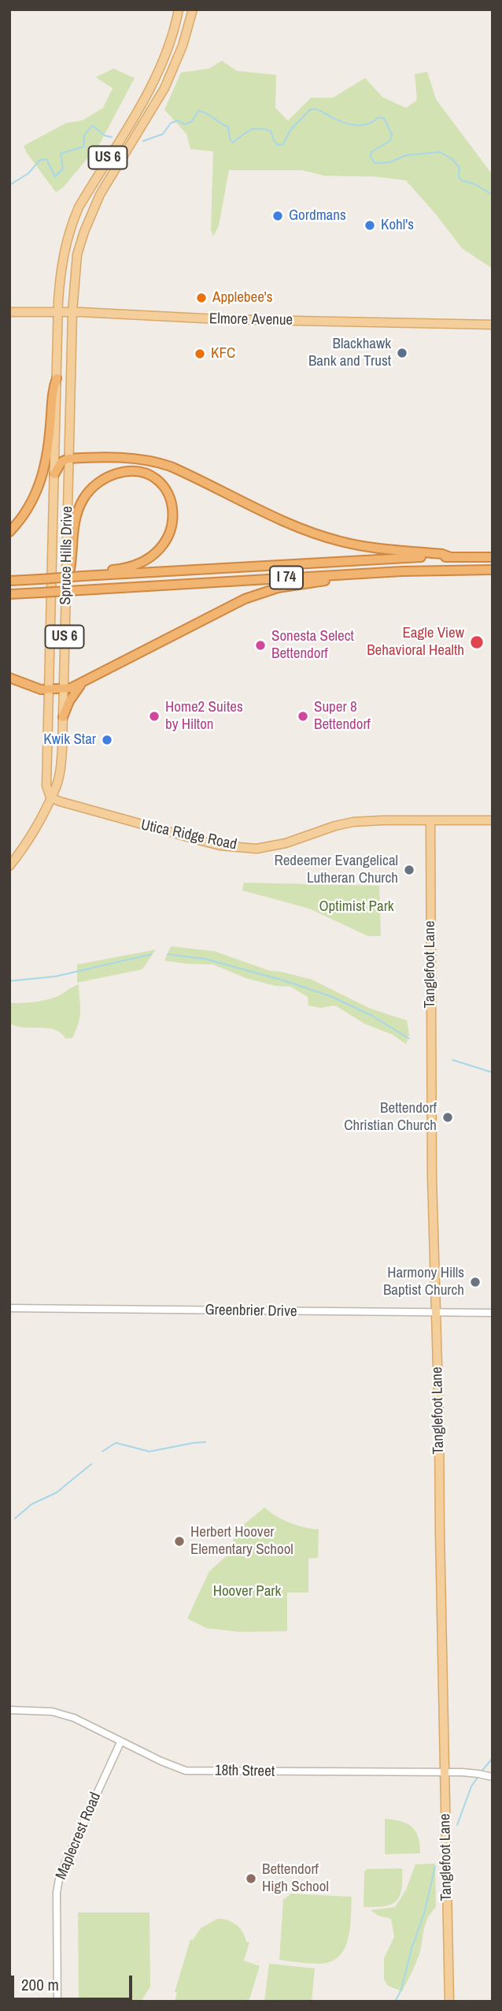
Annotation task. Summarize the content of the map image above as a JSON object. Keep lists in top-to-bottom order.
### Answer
{
  "streets": {
    "highway": ["US 6", "I 74"],
    "main road": [
      "Elmore Avenue",
      "Spruce Hills Drive",
      "Utica Ridge Road",
      "Tanglefoot Lane"
    ],
    "street": ["Greenbrier Drive", "18th Street", "Maplecrest Road"]
  },
  "crossings": [
    ["US 6", "Elmore Avenue"],
    ["US 6", "Spruce Hills Drive"],
    ["Elmore Avenue", "Spruce Hills Drive"],
    ["Spruce Hills Drive", "I 74"],
    ["Spruce Hills Drive", "Utica Ridge Road"],
    ["Utica Ridge Road", "Tanglefoot Lane"],
    ["Tanglefoot Lane", "Greenbrier Drive"],
    ["Tanglefoot Lane", "18th Street"],
    ["18th Street", "Maplecrest Road"]
  ],
  "parks": ["Optimist Park", "Hoover Park"],
  "places": [
    "Gordmans",
    "Kohl's",
    "Applebee's",
    "Blackhawk Bank and Trust",
    "KFC",
    "Eagle View Behavioral Health",
    "Sonesta Select Bettendorf",
    "Home2 Suites by Hilton",
    "Super 8 Bettendorf",
    "Kwik Star",
    "Redeemer Evangelical Lutheran Church",
    "Bettendorf Christian Church",
    "Harmony Hills Baptist Church",
    "Herbert Hoover Elementary School",
    "Bettendorf High School"
  ],
  "scale_bar": "200 m"
}
